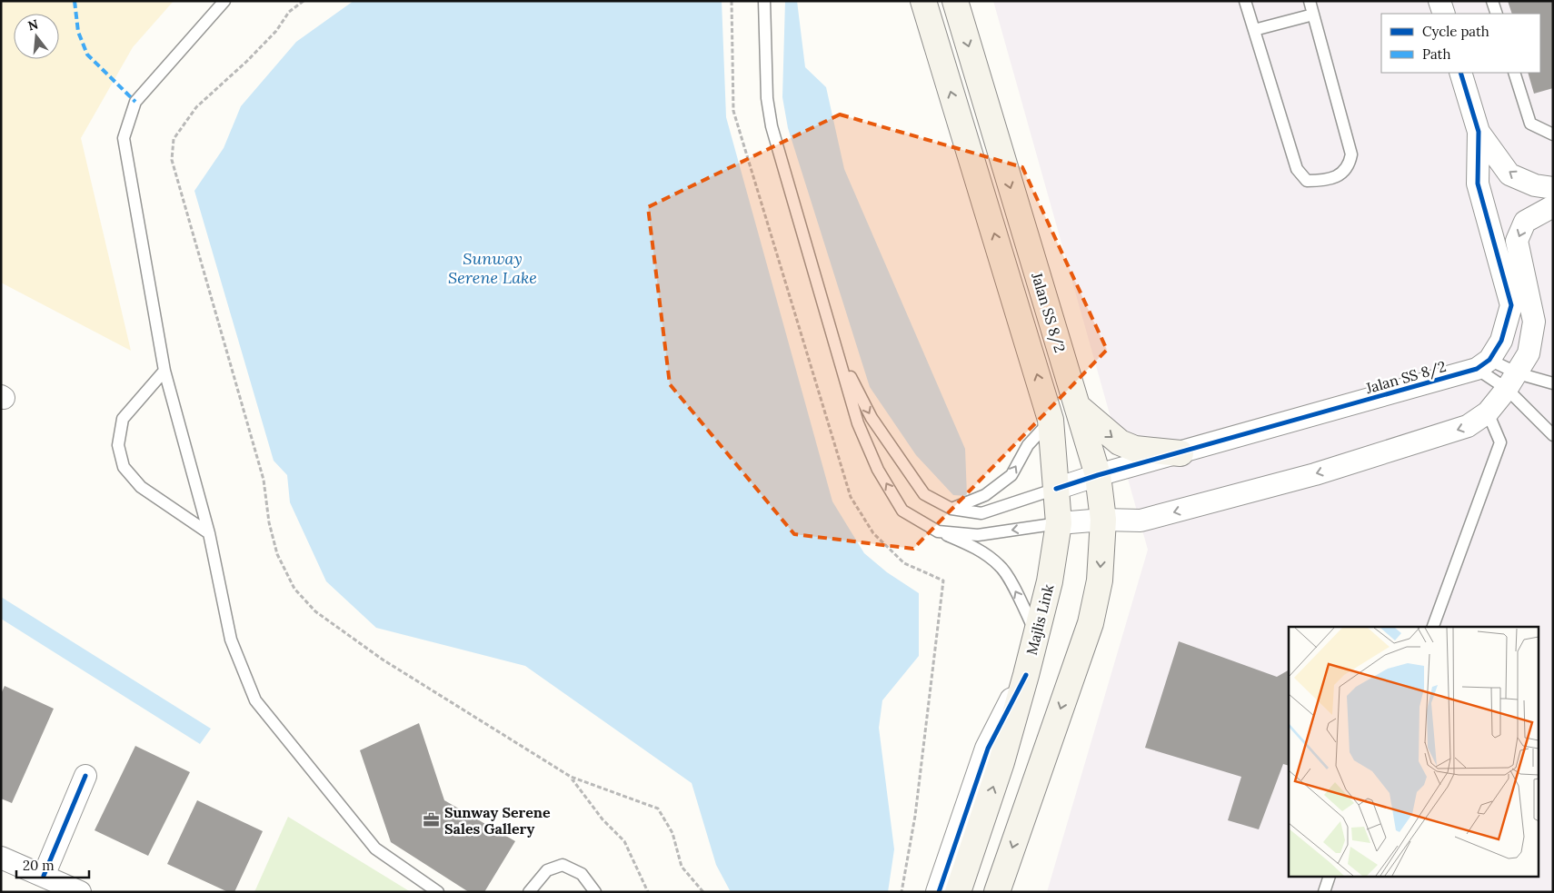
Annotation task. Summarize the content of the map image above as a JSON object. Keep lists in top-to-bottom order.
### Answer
{
  "streets": {
    "main road": ["Jalan SS 8/2", "Majlis Link"]
  },
  "crossings": [
    ["Jalan SS 8/2", "Majlis Link"]
  ],
  "water": ["Sunway Serene Lake"],
  "places": {
    "office": ["Sunway Serene Sales Gallery"]
  },
  "legend": ["Cycle path", "Path"],
  "scale_bar": "20 m",
  "north": "top"
}
